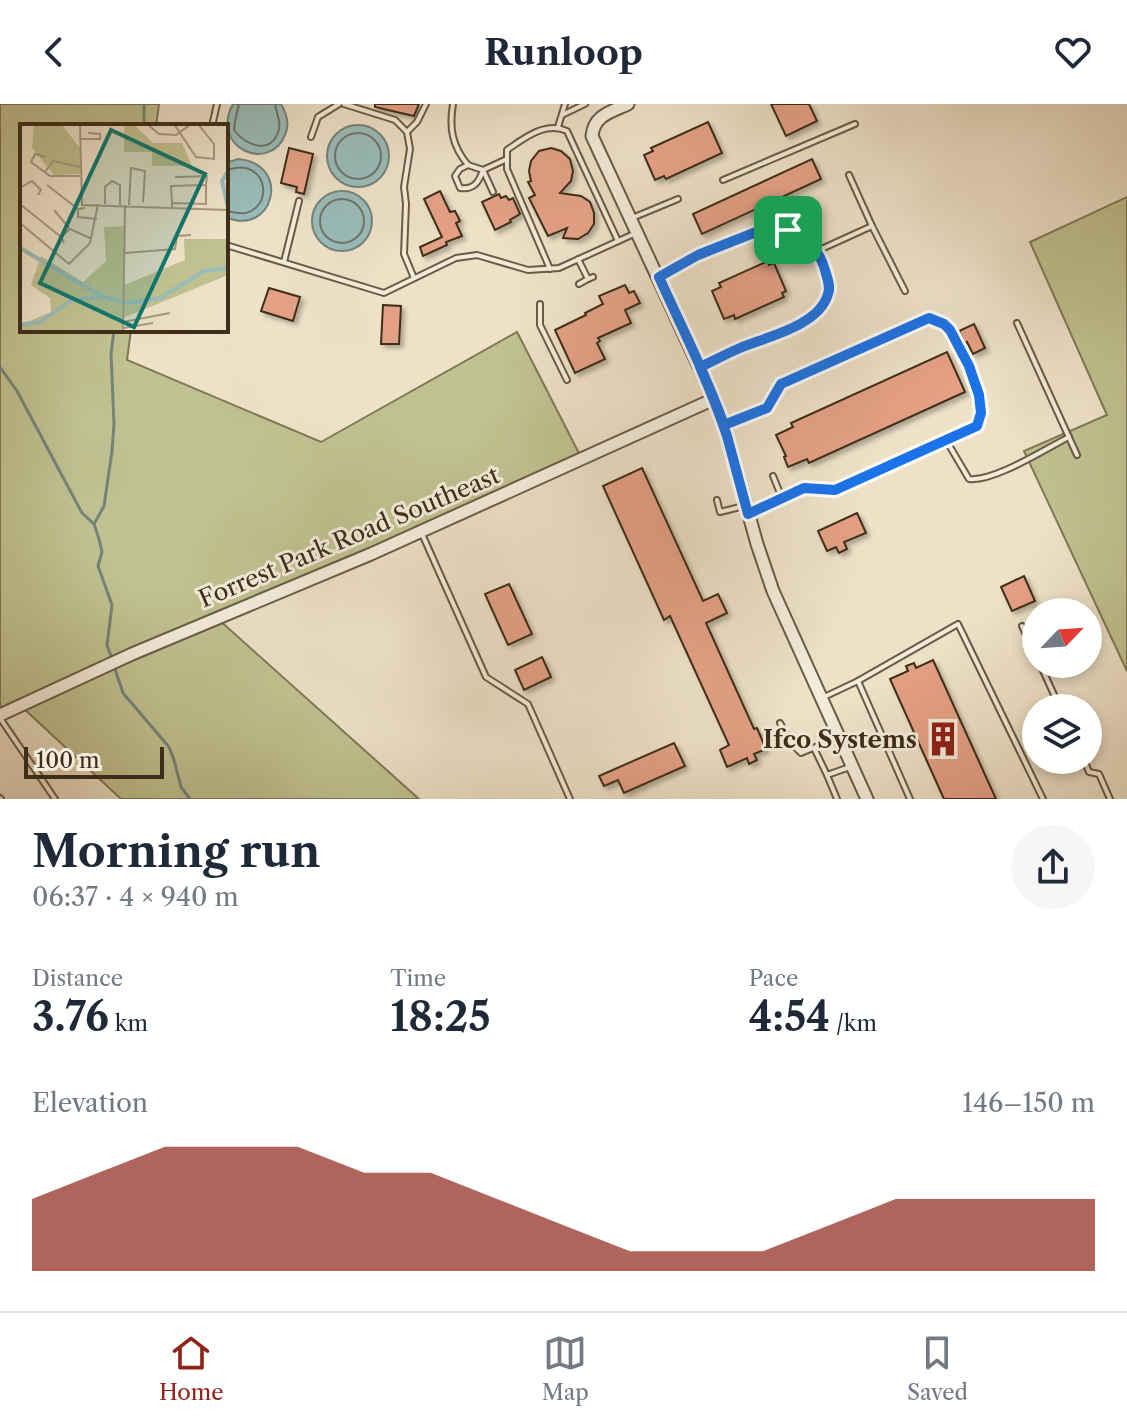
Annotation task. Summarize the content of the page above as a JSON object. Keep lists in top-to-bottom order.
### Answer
{
  "streets": {
    "street": ["Forrest Park Road Southeast"]
  },
  "places": {
    "building": ["Ifco Systems"]
  },
  "scale_bar": "100 m",
  "north": "top right",
  "page": {
    "header": "Runloop",
    "scale": "100 m",
    "heading": ["Morning run", "06:37 · 4 × 940 m"],
    "stats": [
      ["Distance", "3.76 km"],
      ["Time", "18:25"],
      ["Pace", "4:54 /km"]
    ],
    "chart": ["Elevation", "146–150 m"],
    "tabs": ["Home", "Map", "Saved"]
  }
}
